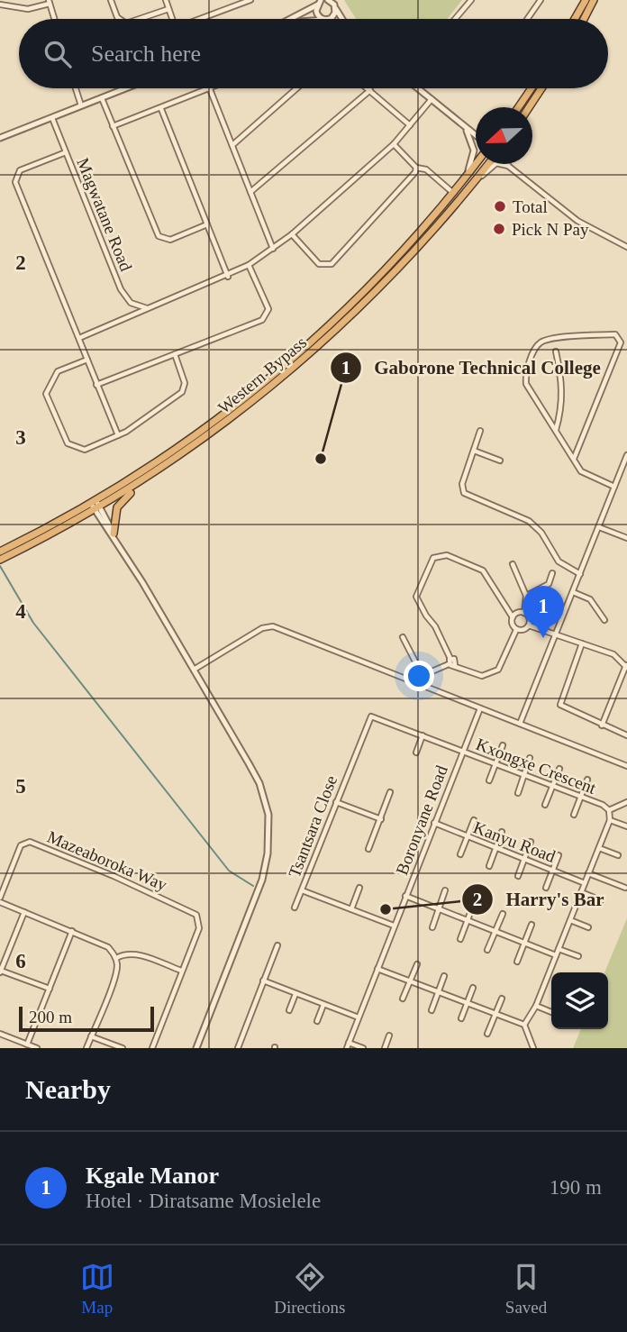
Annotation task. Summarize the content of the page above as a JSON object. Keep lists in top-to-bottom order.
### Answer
{
  "streets": {
    "highway": ["Western Bypass"],
    "street": [
      "Magwatane Road",
      "Kxongxe Crescent",
      "Boronyane Road",
      "Tsantsara Close",
      "Kanyu Road",
      "Mazeaboroka Way"
    ]
  },
  "crossings": [
    ["Kxongxe Crescent", "Boronyane Road"],
    ["Kxongxe Crescent", "Tsantsara Close"],
    ["Kxongxe Crescent", "Kanyu Road"],
    ["Boronyane Road", "Tsantsara Close"],
    ["Boronyane Road", "Kanyu Road"]
  ],
  "places": [
    "Total",
    "Pick N Pay",
    "Gaborone Technical College",
    "Harry's Bar"
  ],
  "scale_bar": "200 m",
  "north": "left",
  "page": {
    "search": "Search here",
    "pins": "1",
    "scale": "200 m",
    "heading": "Nearby",
    "list": [
      {
        "mark": "1",
        "name": "Kgale Manor",
        "note": "Hotel · Diratsame Mosielele",
        "value": "190 m"
      }
    ],
    "nav": ["Map", "Directions", "Saved"]
  },
  "grid": {
    "rows": [
      "2",
      "3",
      "4",
      "5",
      "6"
    ]
  }
}
